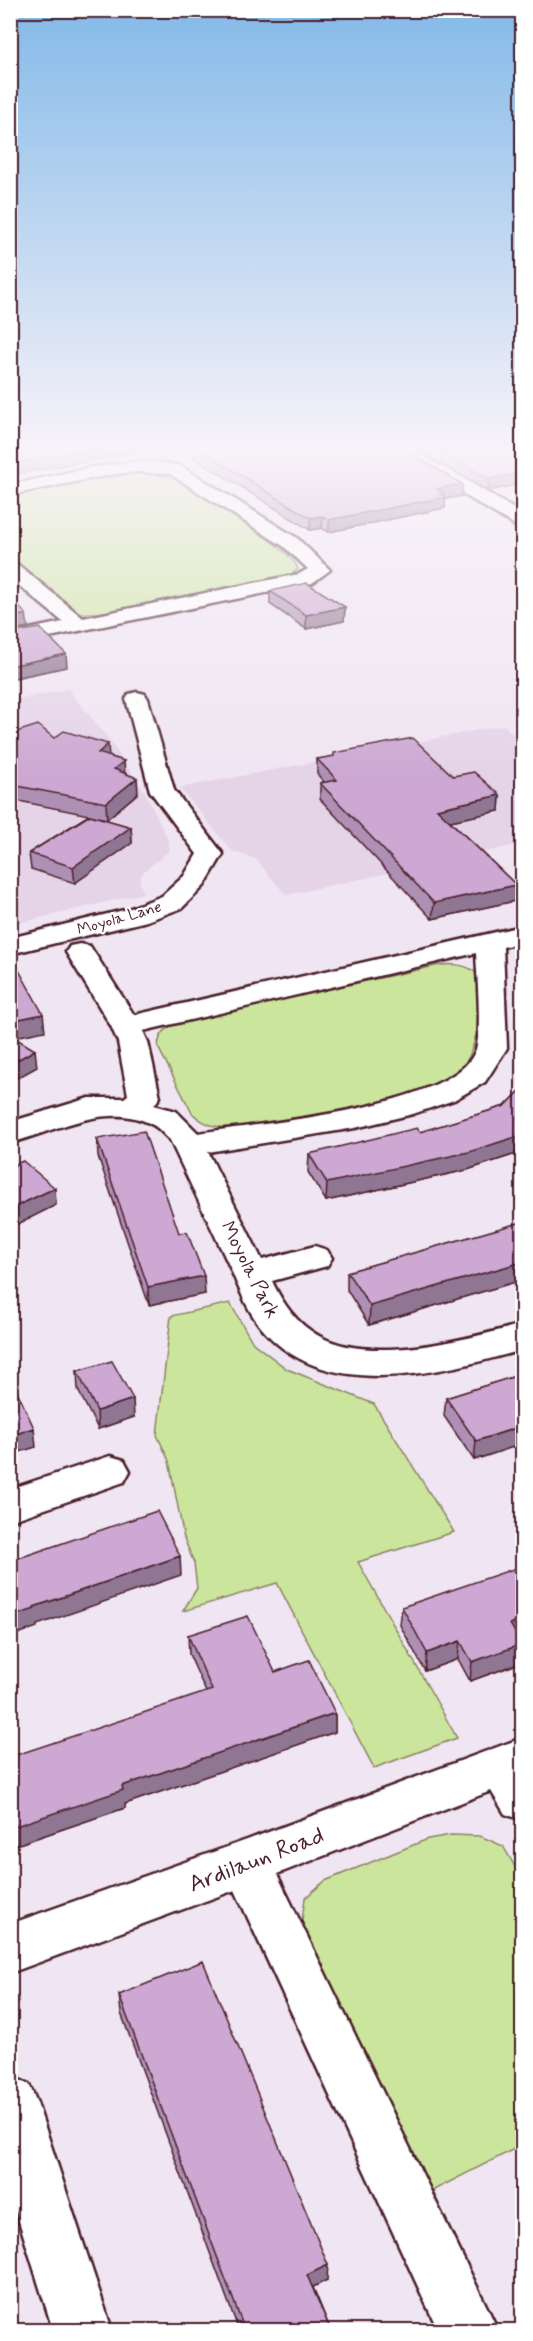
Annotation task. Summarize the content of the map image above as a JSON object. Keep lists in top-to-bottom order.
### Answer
{
  "streets": {
    "street": ["Moyola Lane", "Moyola Park", "Ardilaun Road"]
  }
}
